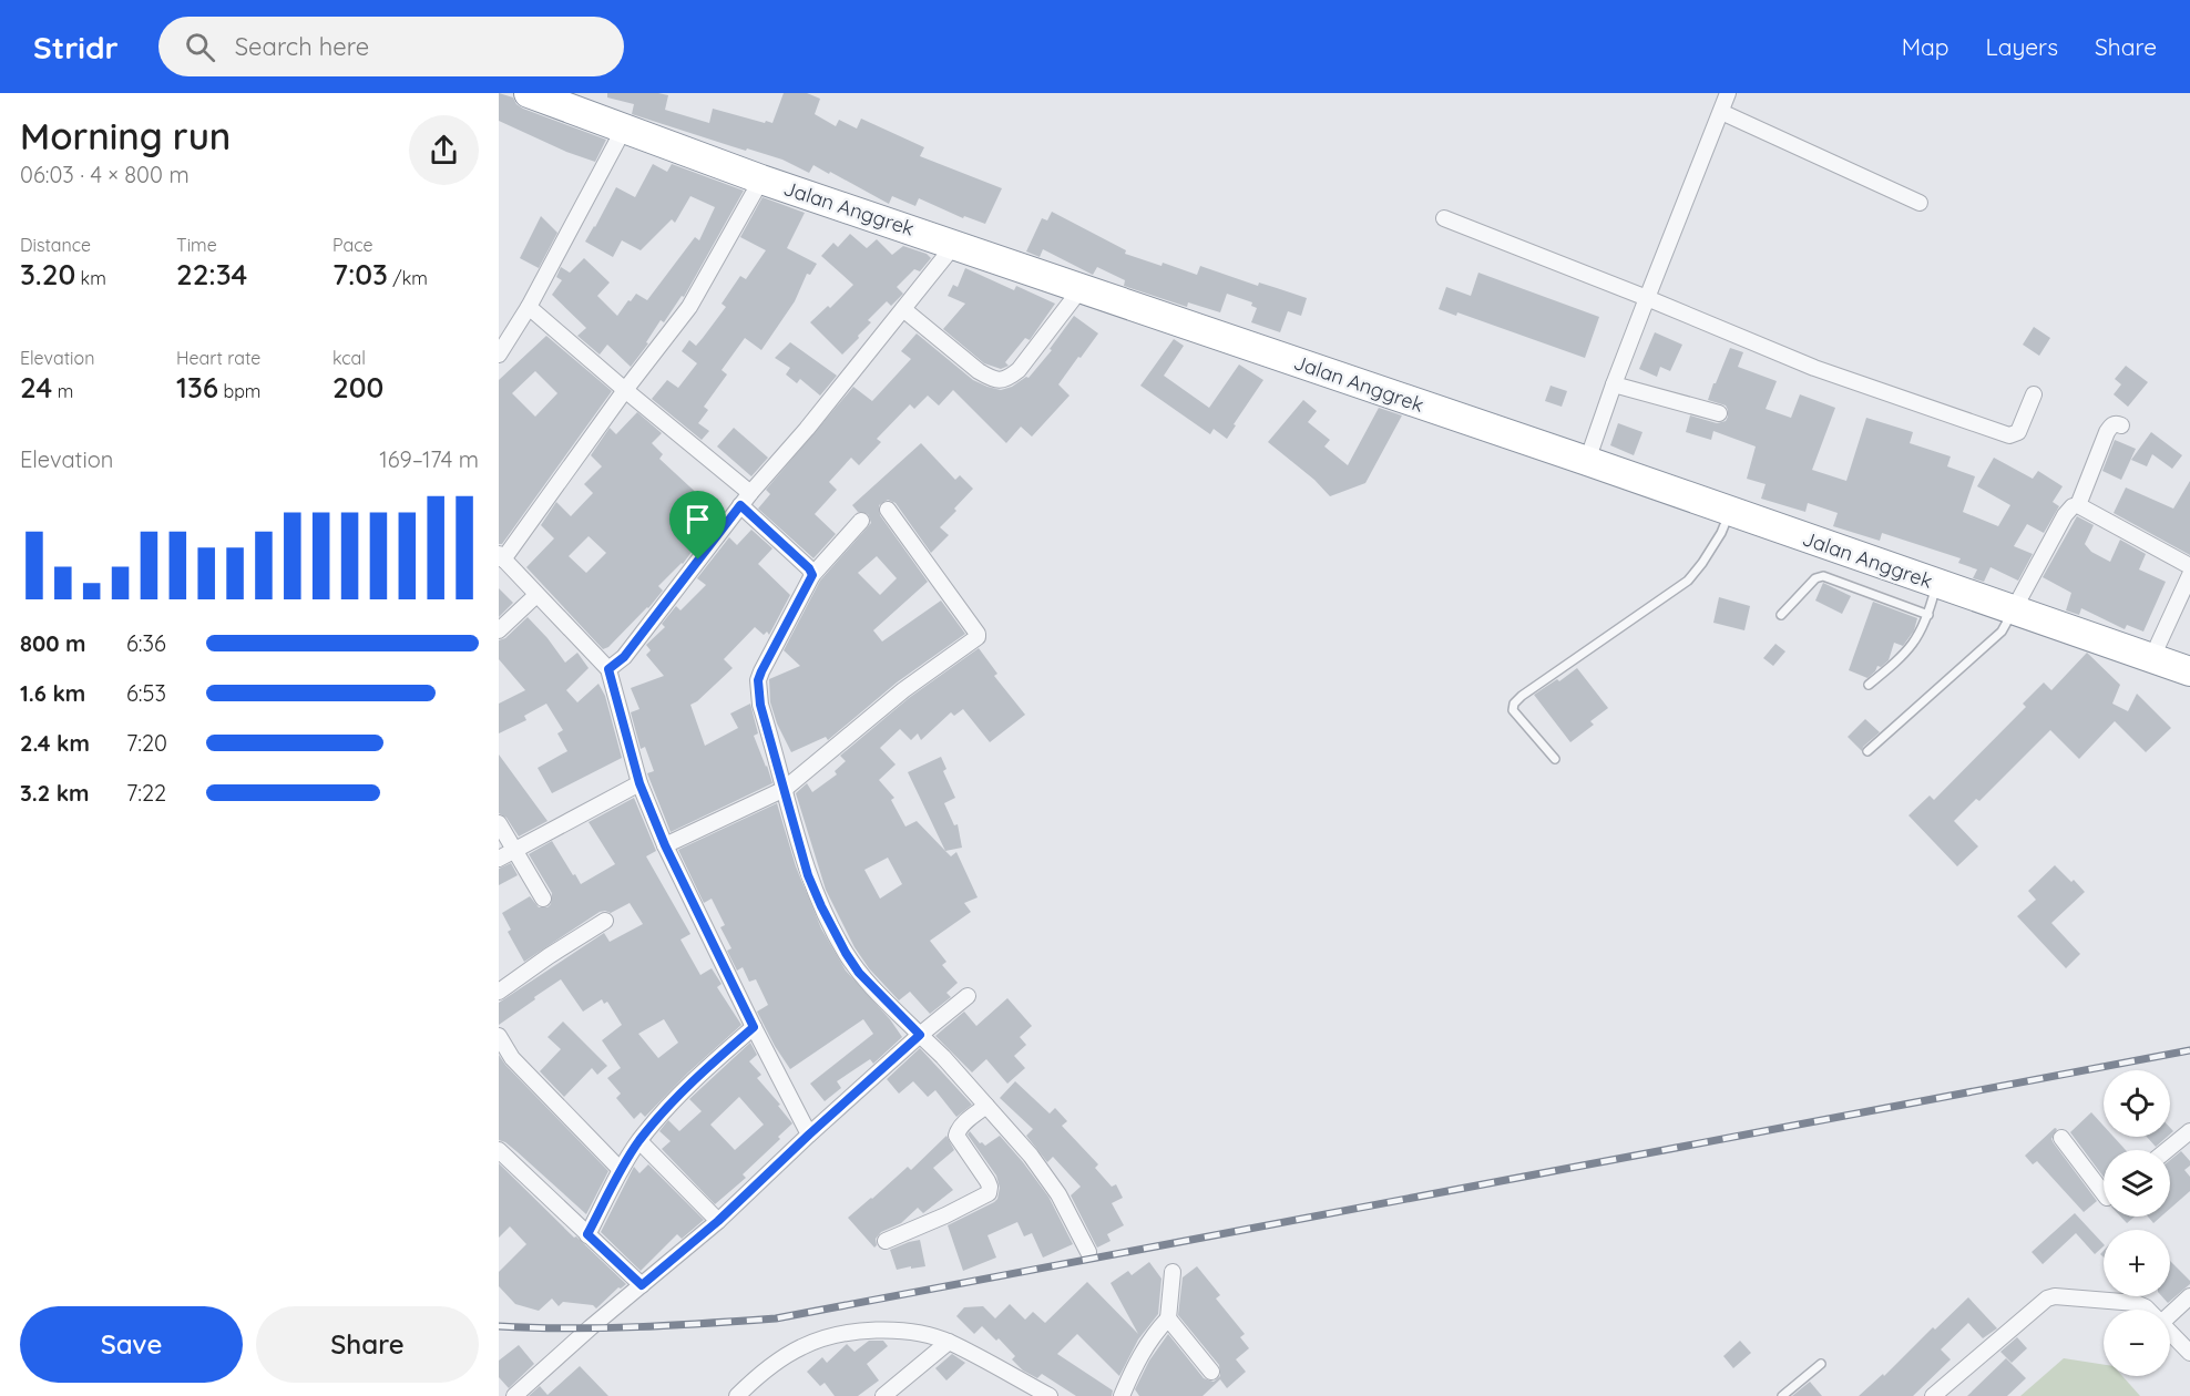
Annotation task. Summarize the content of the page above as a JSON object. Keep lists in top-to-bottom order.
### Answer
{
  "streets": {
    "highway": ["Jalan Anggrek"]
  },
  "page": {
    "header": "Stridr",
    "search": "Search here",
    "nav": ["Map", "Layers", "Share"],
    "heading": ["Morning run", "06:03 · 4 × 800 m"],
    "stats": [
      ["Distance", "3.20 km"],
      ["Time", "22:34"],
      ["Pace", "7:03 /km"],
      ["Elevation", "24 m"],
      ["Heart rate", "136 bpm"],
      ["kcal", "200"]
    ],
    "chart": ["Elevation", "169–174 m"],
    "list": [
      {
        "name": "800 m",
        "note": "6:36"
      },
      {
        "name": "1.6 km",
        "note": "6:53"
      },
      {
        "name": "2.4 km",
        "note": "7:20"
      },
      {
        "name": "3.2 km",
        "note": "7:22"
      }
    ],
    "map_buttons": ["+", "−"],
    "buttons": ["Save", "Share"]
  }
}
